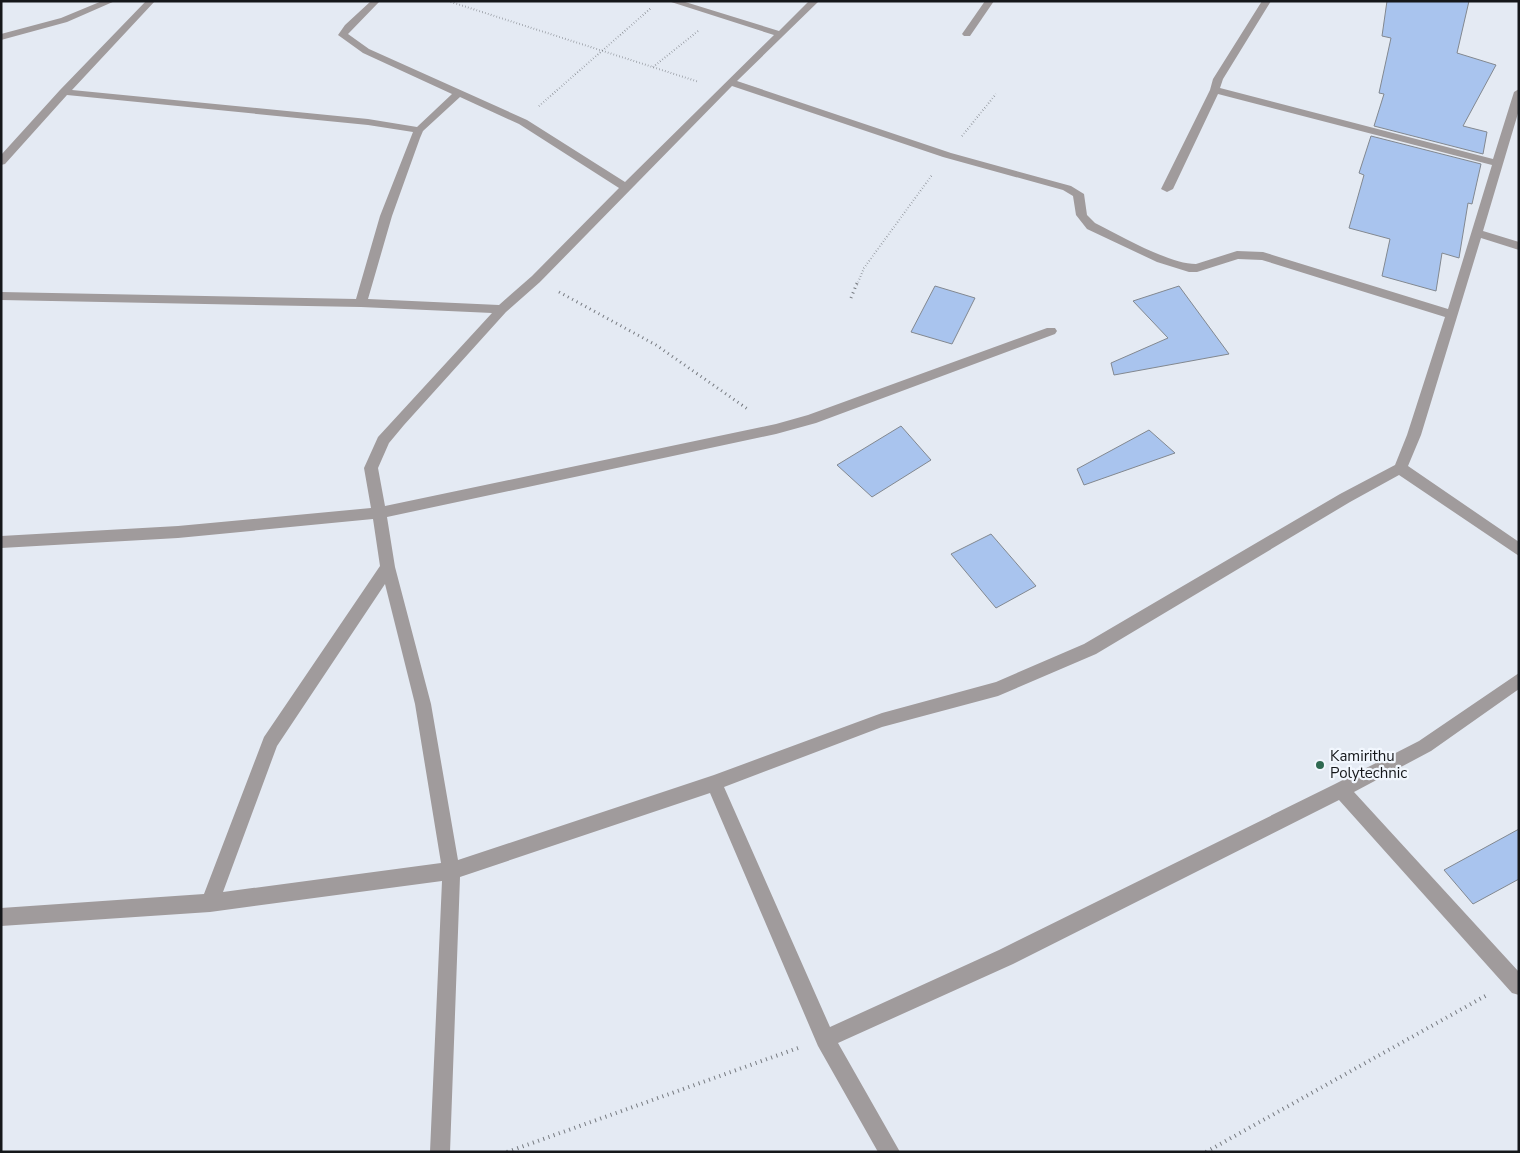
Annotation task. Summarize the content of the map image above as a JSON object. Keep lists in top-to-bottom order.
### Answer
{
  "places": ["Kamirithu Polytechnic"]
}
